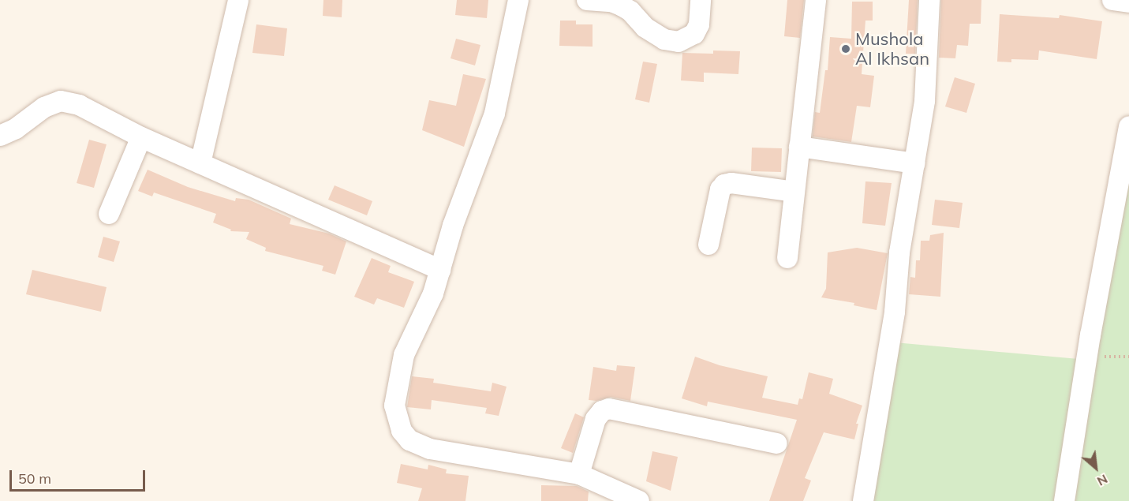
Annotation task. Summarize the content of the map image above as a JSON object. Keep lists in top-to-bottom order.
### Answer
{
  "places": ["Mushola Al Ikhsan"],
  "scale_bar": "50 m",
  "north": "bottom right"
}
